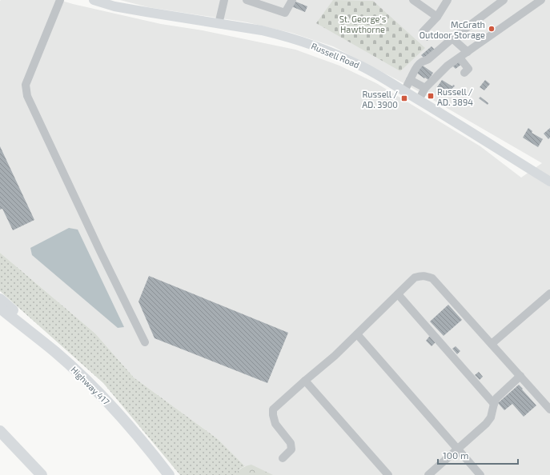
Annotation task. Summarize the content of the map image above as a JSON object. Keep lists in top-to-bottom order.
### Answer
{
  "streets": {
    "highway": ["Highway 417"],
    "main road": ["Russell Road"]
  },
  "parks": ["St. George's Hawthorne"],
  "places": {
    "other": ["McGrath Outdoor Storage"],
    "transit": ["Russell / AD. 3894", "Russell / AD. 3900"]
  },
  "scale_bar": "100 m"
}
